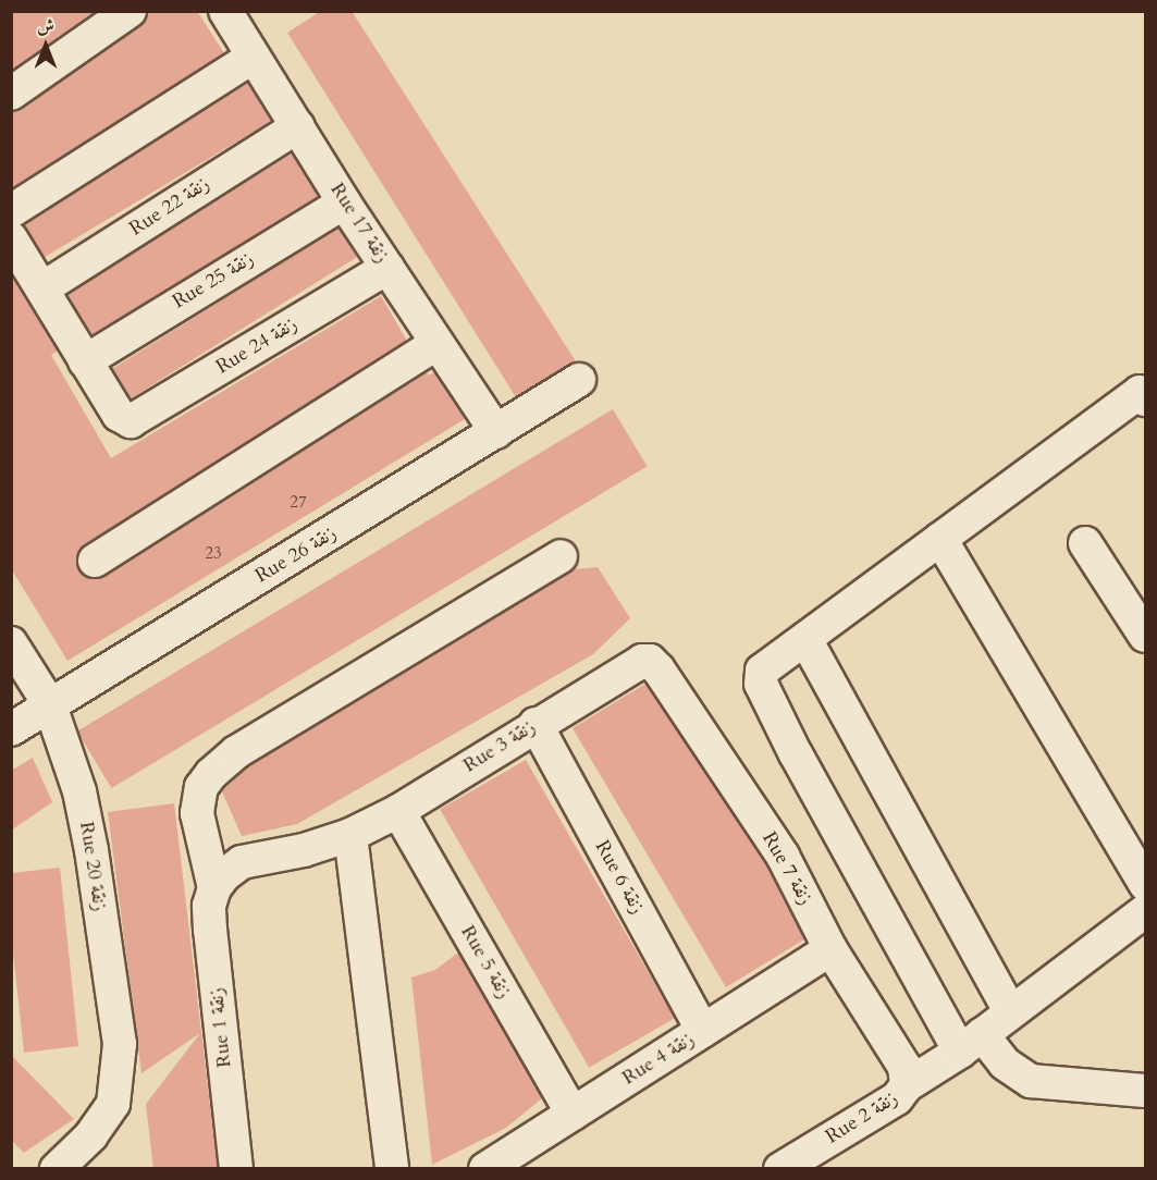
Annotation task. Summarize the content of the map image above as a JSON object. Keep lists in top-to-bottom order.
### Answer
{
  "streets": {
    "street": [
      "Rue 22 زنقة",
      "Rue 17 زنقة",
      "Rue 25 زنقة",
      "Rue 24 زنقة",
      "Rue 26 زنقة",
      "Rue 3 زنقة",
      "Rue 20 زنقة",
      "Rue 7 زنقة",
      "Rue 6 زنقة",
      "Rue 5 زنقة",
      "Rue 1 زنقة",
      "Rue 4 زنقة",
      "Rue 2 زنقة"
    ]
  },
  "crossings": [
    ["Rue 22 زنقة", "Rue 17 زنقة"],
    ["Rue 17 زنقة", "Rue 25 زنقة"],
    ["Rue 17 زنقة", "Rue 24 زنقة"],
    ["Rue 17 زنقة", "Rue 26 زنقة"],
    ["Rue 25 زنقة", "Rue 24 زنقة"],
    ["Rue 26 زنقة", "Rue 20 زنقة"],
    ["Rue 3 زنقة", "Rue 7 زنقة"],
    ["Rue 3 زنقة", "Rue 6 زنقة"],
    ["Rue 3 زنقة", "Rue 5 زنقة"],
    ["Rue 3 زنقة", "Rue 1 زنقة"],
    ["Rue 7 زنقة", "Rue 4 زنقة"],
    ["Rue 7 زنقة", "Rue 2 زنقة"],
    ["Rue 6 زنقة", "Rue 4 زنقة"],
    ["Rue 5 زنقة", "Rue 4 زنقة"]
  ],
  "house_numbers": ["27", "23"],
  "north": "top"
}
